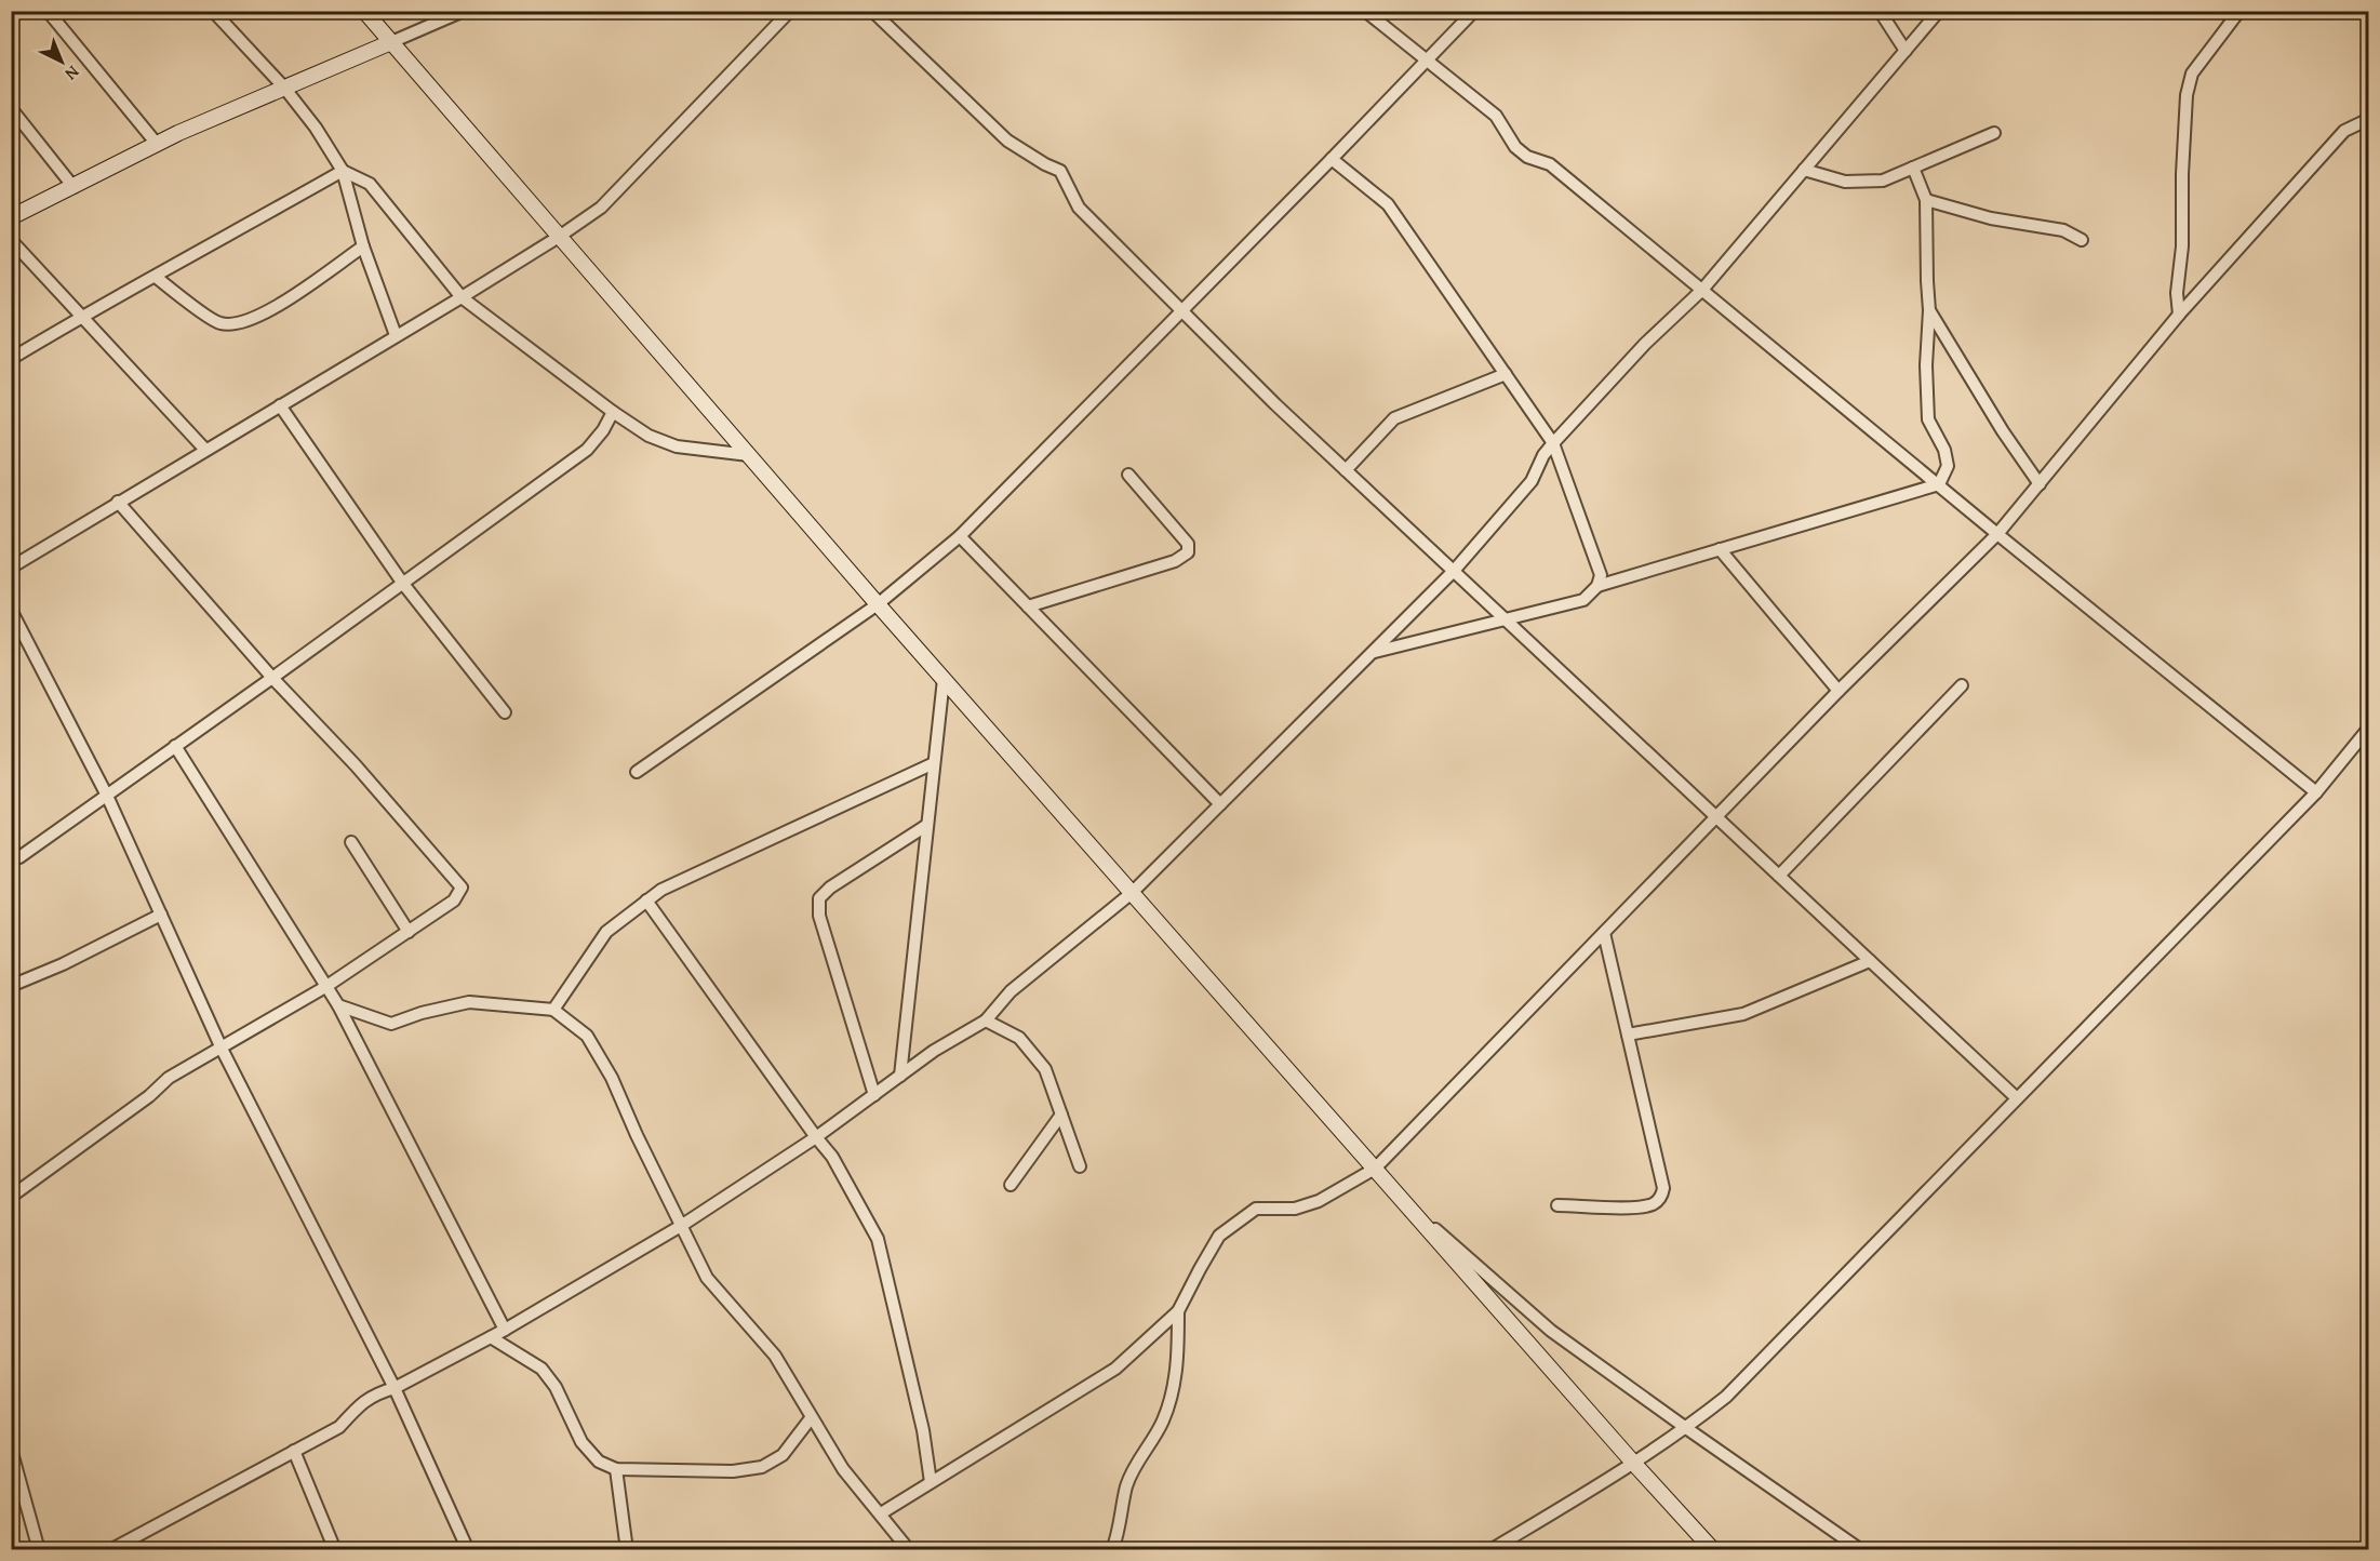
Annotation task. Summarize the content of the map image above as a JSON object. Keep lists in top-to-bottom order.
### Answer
{
  "north": "bottom right"
}
